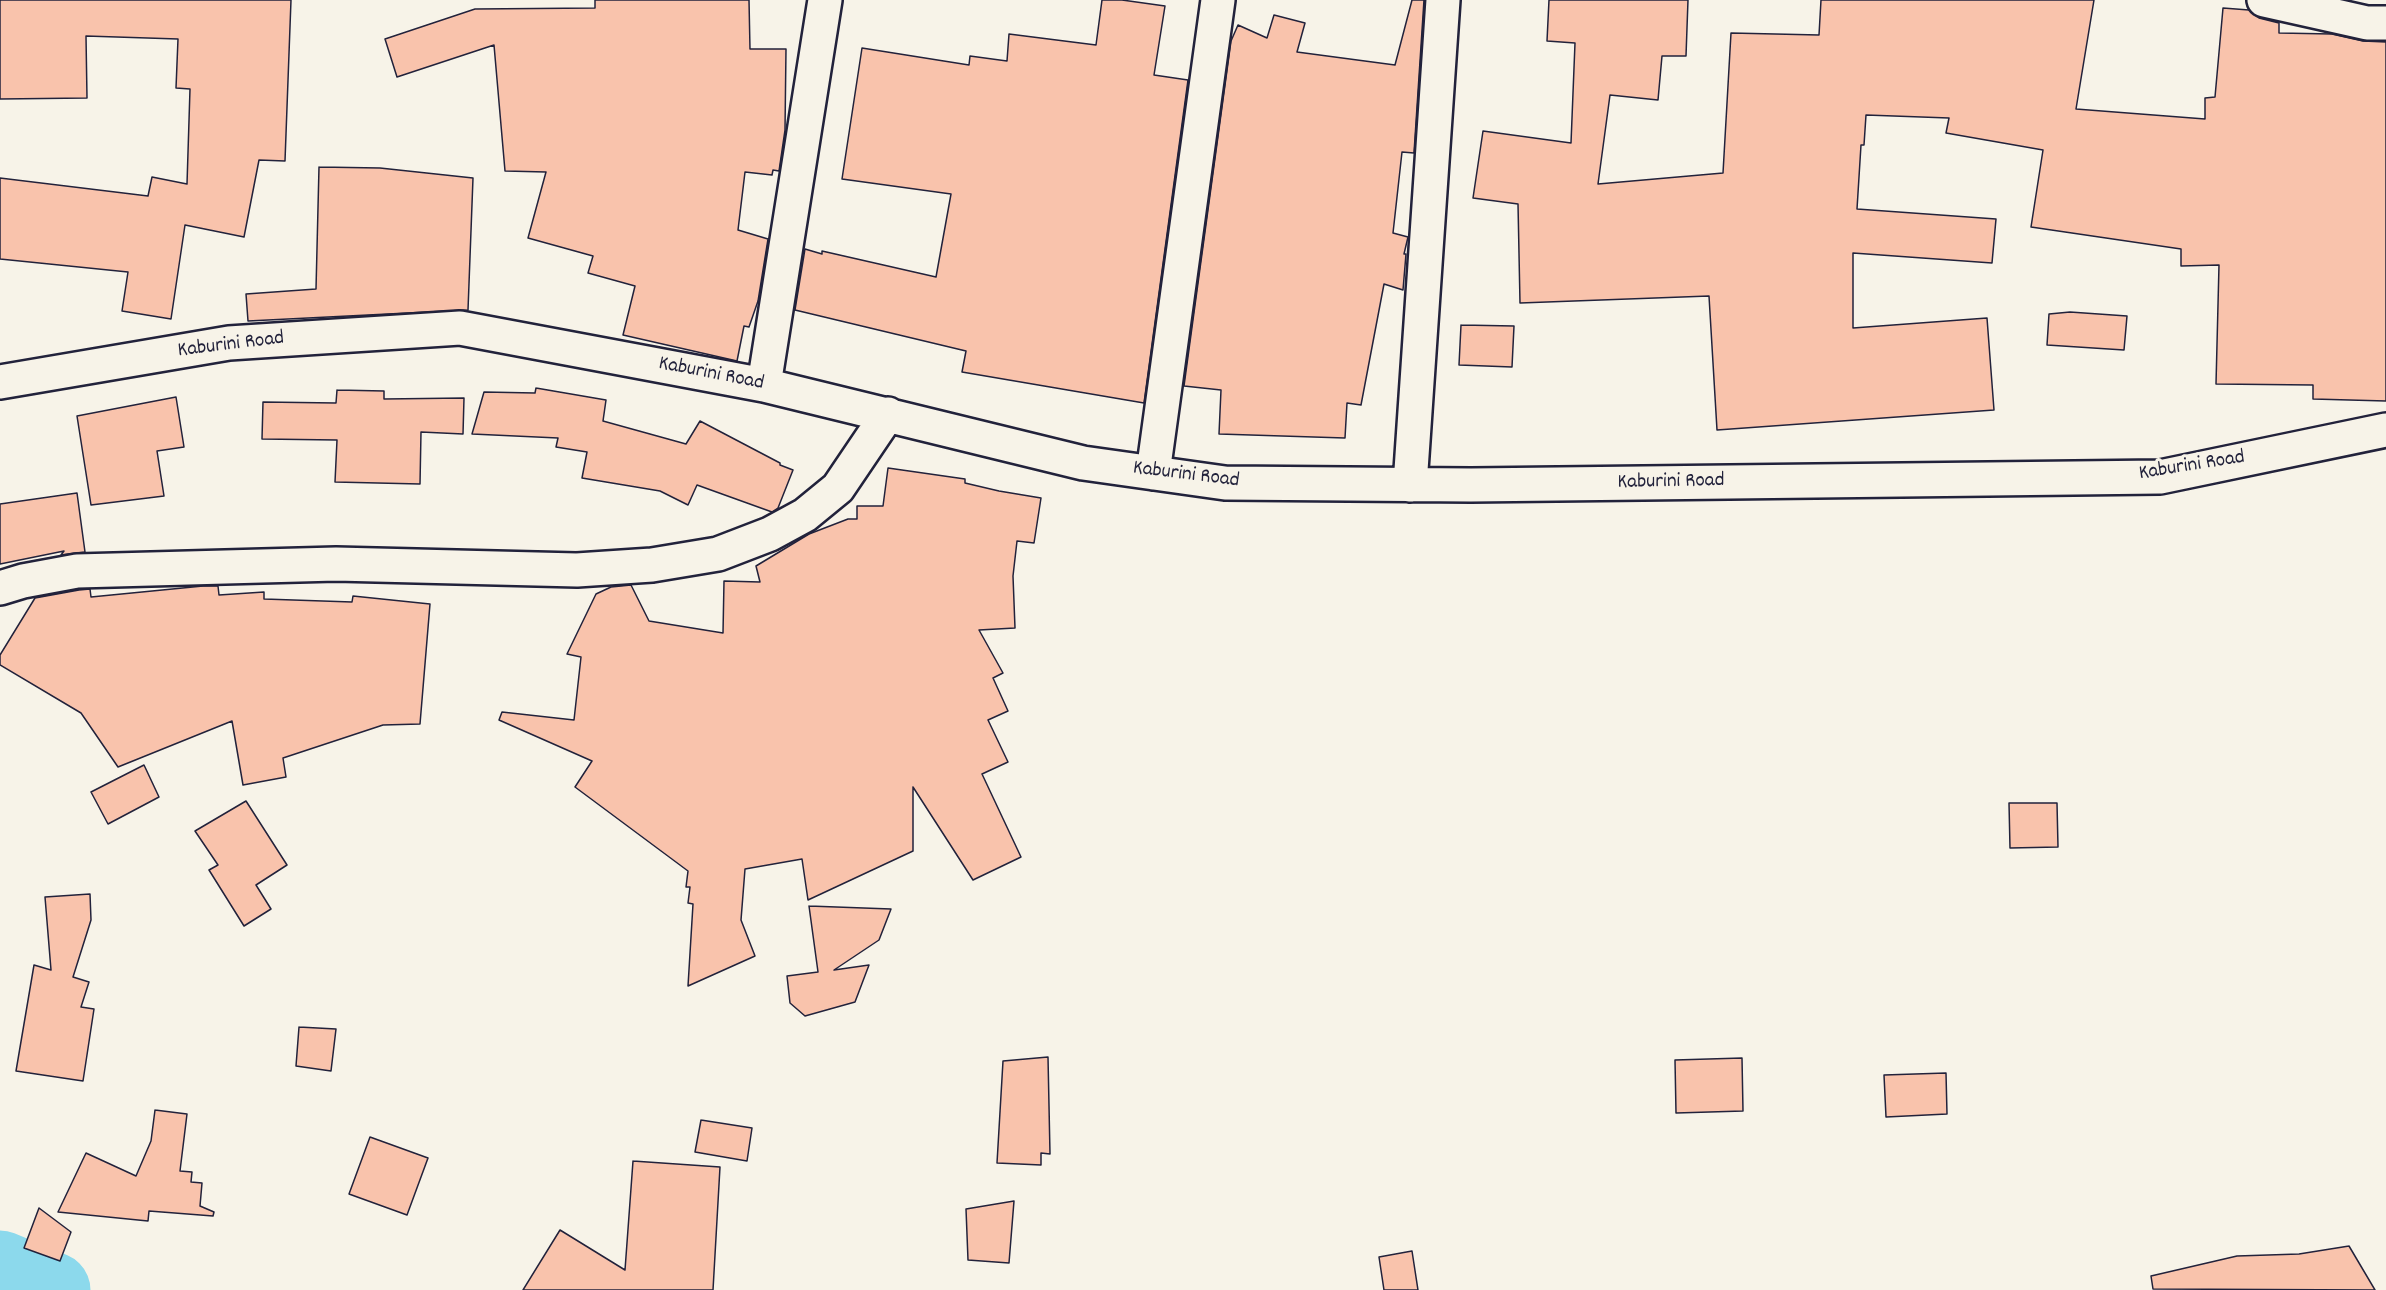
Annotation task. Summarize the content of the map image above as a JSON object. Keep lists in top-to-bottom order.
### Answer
{
  "streets": {
    "street": ["Kaburini Road"]
  }
}
